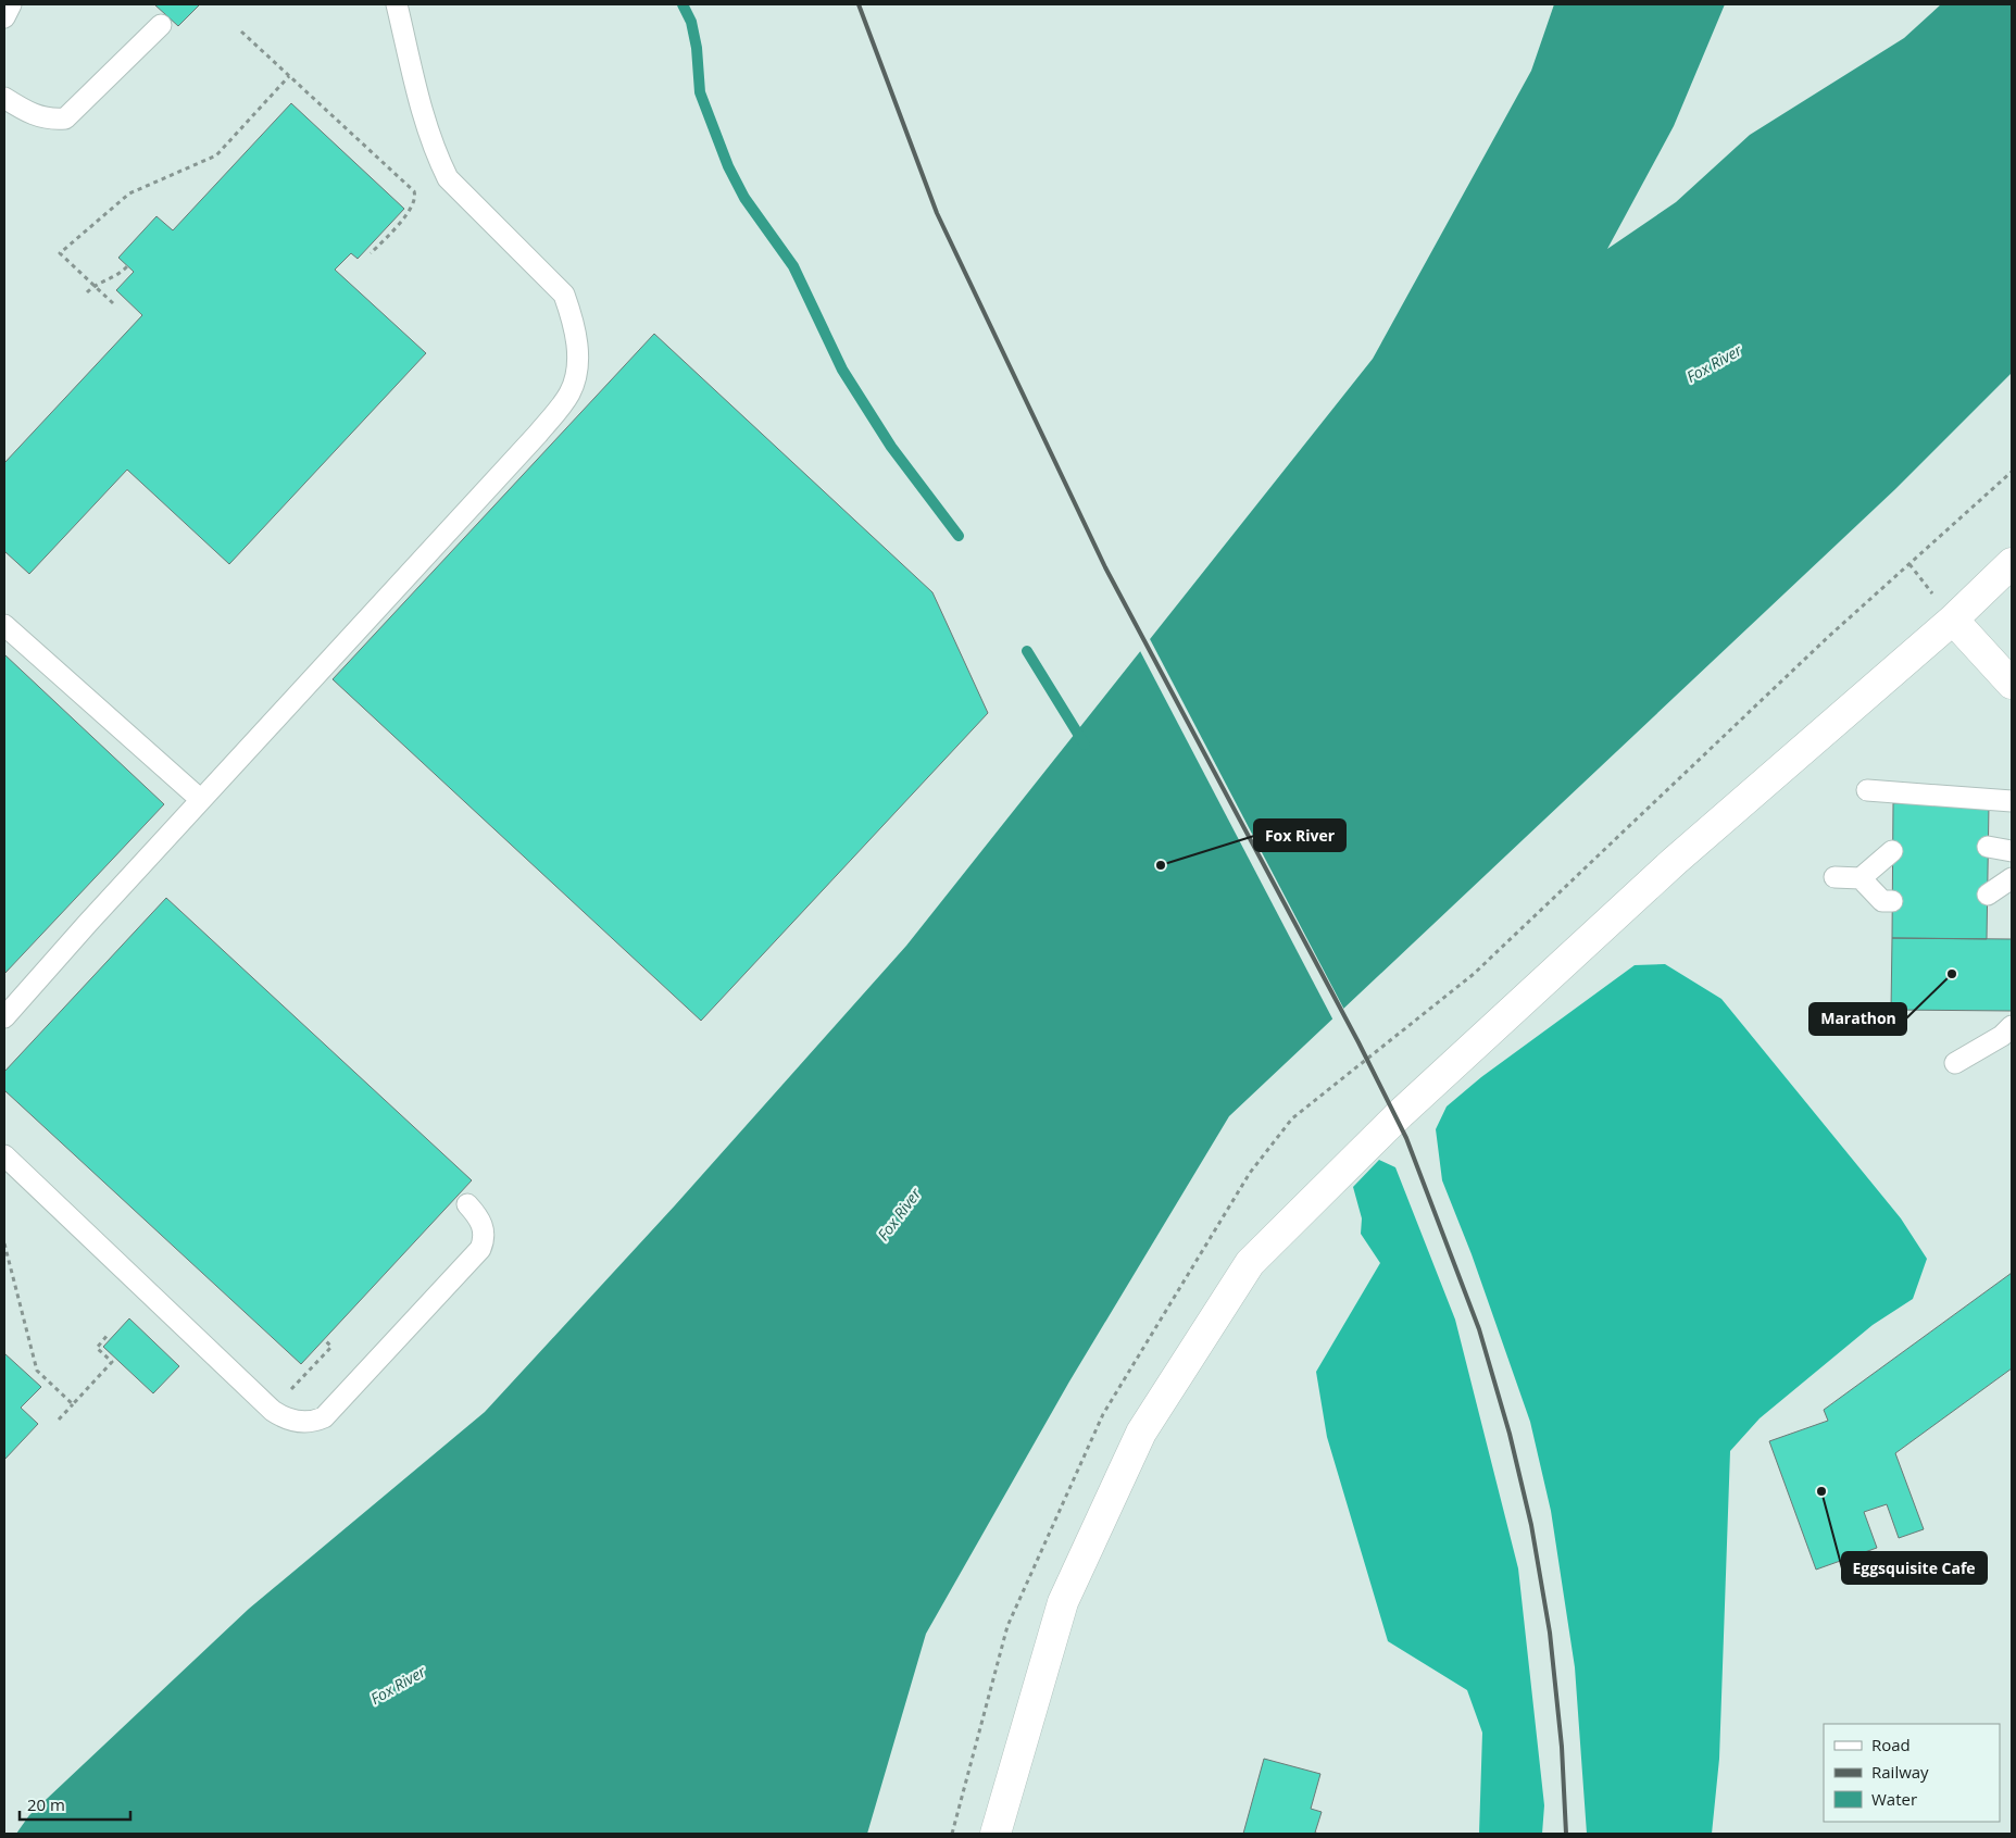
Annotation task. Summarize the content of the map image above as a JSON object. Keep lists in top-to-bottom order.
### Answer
{
  "water": ["Fox River"],
  "places": ["Fox River", "Marathon", "Eggsquisite Cafe"],
  "legend": ["Road", "Railway", "Water"],
  "scale_bar": "20 m"
}
